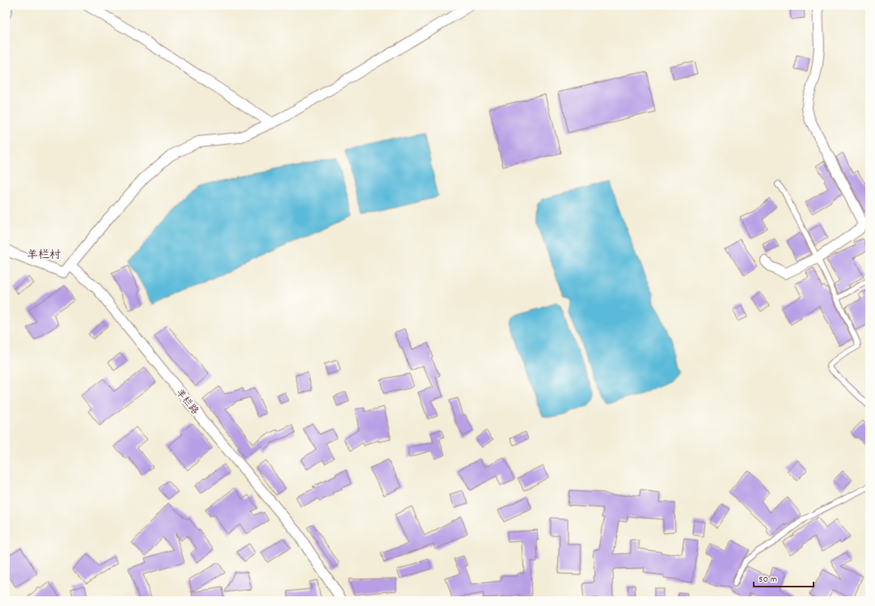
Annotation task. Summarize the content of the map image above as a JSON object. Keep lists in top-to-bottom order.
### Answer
{
  "streets": {
    "street": ["羊栏路"]
  },
  "districts": ["羊栏村"],
  "scale_bar": "50 m"
}
